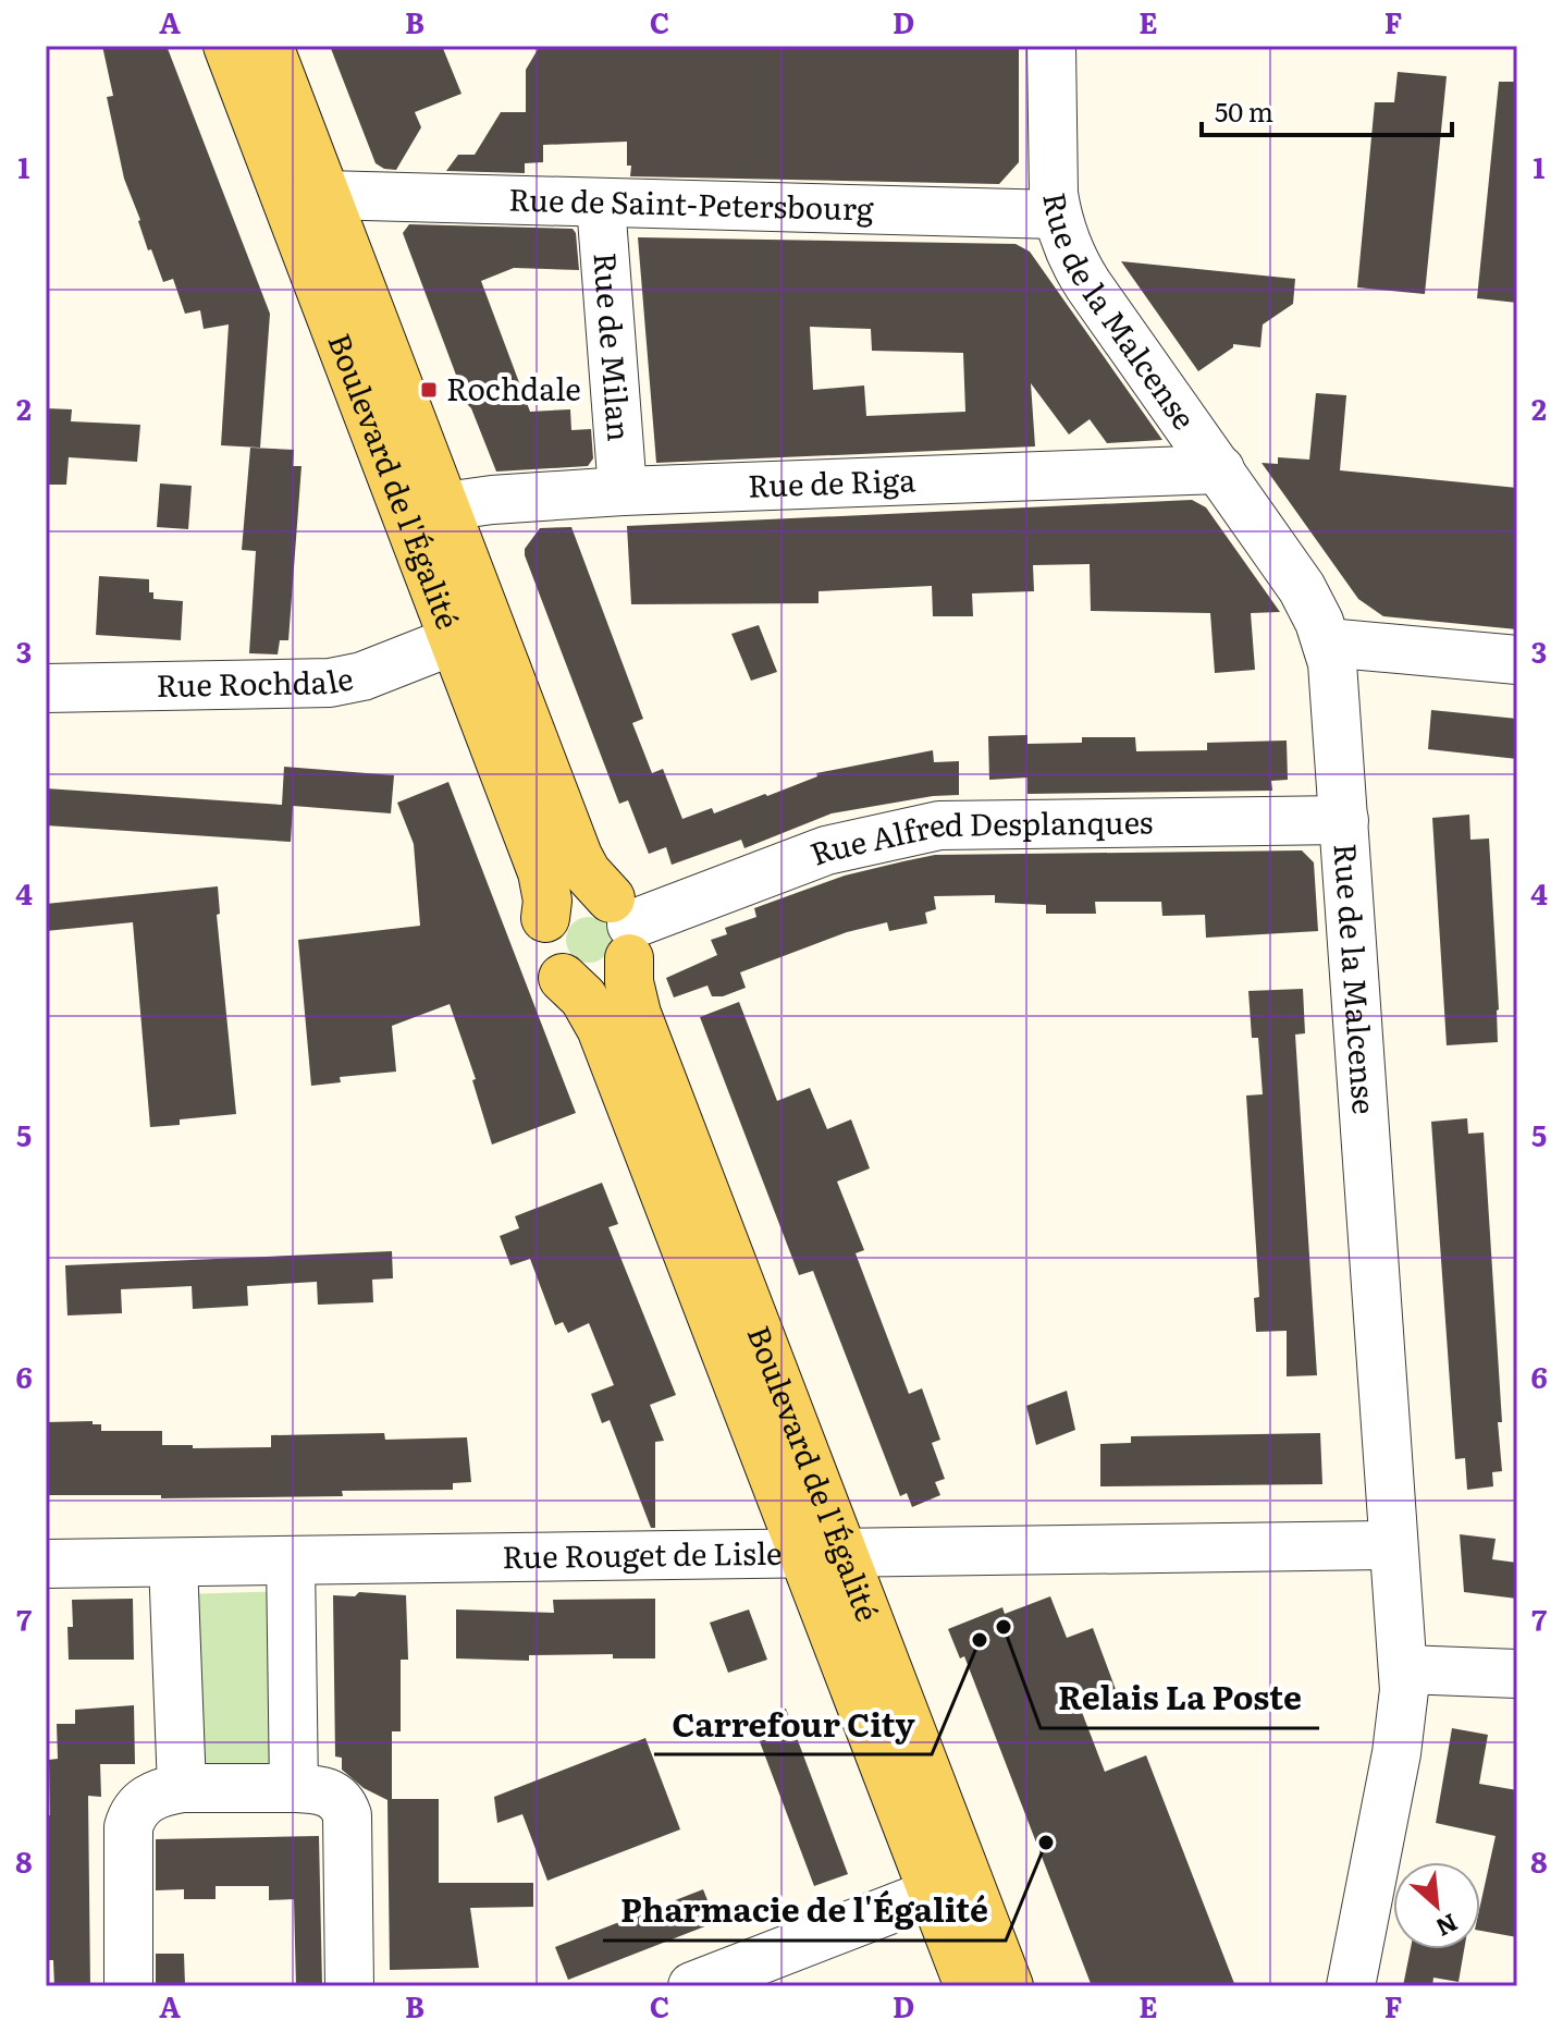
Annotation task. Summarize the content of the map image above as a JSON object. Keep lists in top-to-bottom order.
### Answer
{
  "streets": {
    "main road": ["Boulevard de l'Égalité"],
    "street": [
      "Rue de Saint-Petersbourg",
      "Rue de la Malcense",
      "Rue de Milan",
      "Rue de Riga",
      "Rue Rochdale",
      "Rue Alfred Desplanques",
      "Rue Rouget de Lisle"
    ]
  },
  "crossings": [
    ["Rue de Saint-Petersbourg", "Rue de la Malcense"],
    ["Rue de Saint-Petersbourg", "Rue de Milan"],
    ["Rue de Saint-Petersbourg", "Boulevard de l'Égalité"],
    ["Rue de la Malcense", "Rue de Riga"],
    ["Rue de la Malcense", "Rue Alfred Desplanques"],
    ["Rue de la Malcense", "Rue Rouget de Lisle"],
    ["Rue de Milan", "Rue de Riga"],
    ["Boulevard de l'Égalité", "Rue de Riga"],
    ["Boulevard de l'Égalité", "Rue Rochdale"],
    ["Boulevard de l'Égalité", "Rue Alfred Desplanques"],
    ["Boulevard de l'Égalité", "Rue Rouget de Lisle"]
  ],
  "places": {
    "transit": ["Rochdale"],
    "other": ["Relais La Poste", "Carrefour City", "Pharmacie de l'Égalité"]
  },
  "scale_bar": "50 m",
  "north": "bottom right",
  "grid": {
    "columns": [
      "A",
      "B",
      "C",
      "D",
      "E",
      "F"
    ],
    "rows": [
      "1",
      "2",
      "3",
      "4",
      "5",
      "6",
      "7",
      "8"
    ]
  }
}
